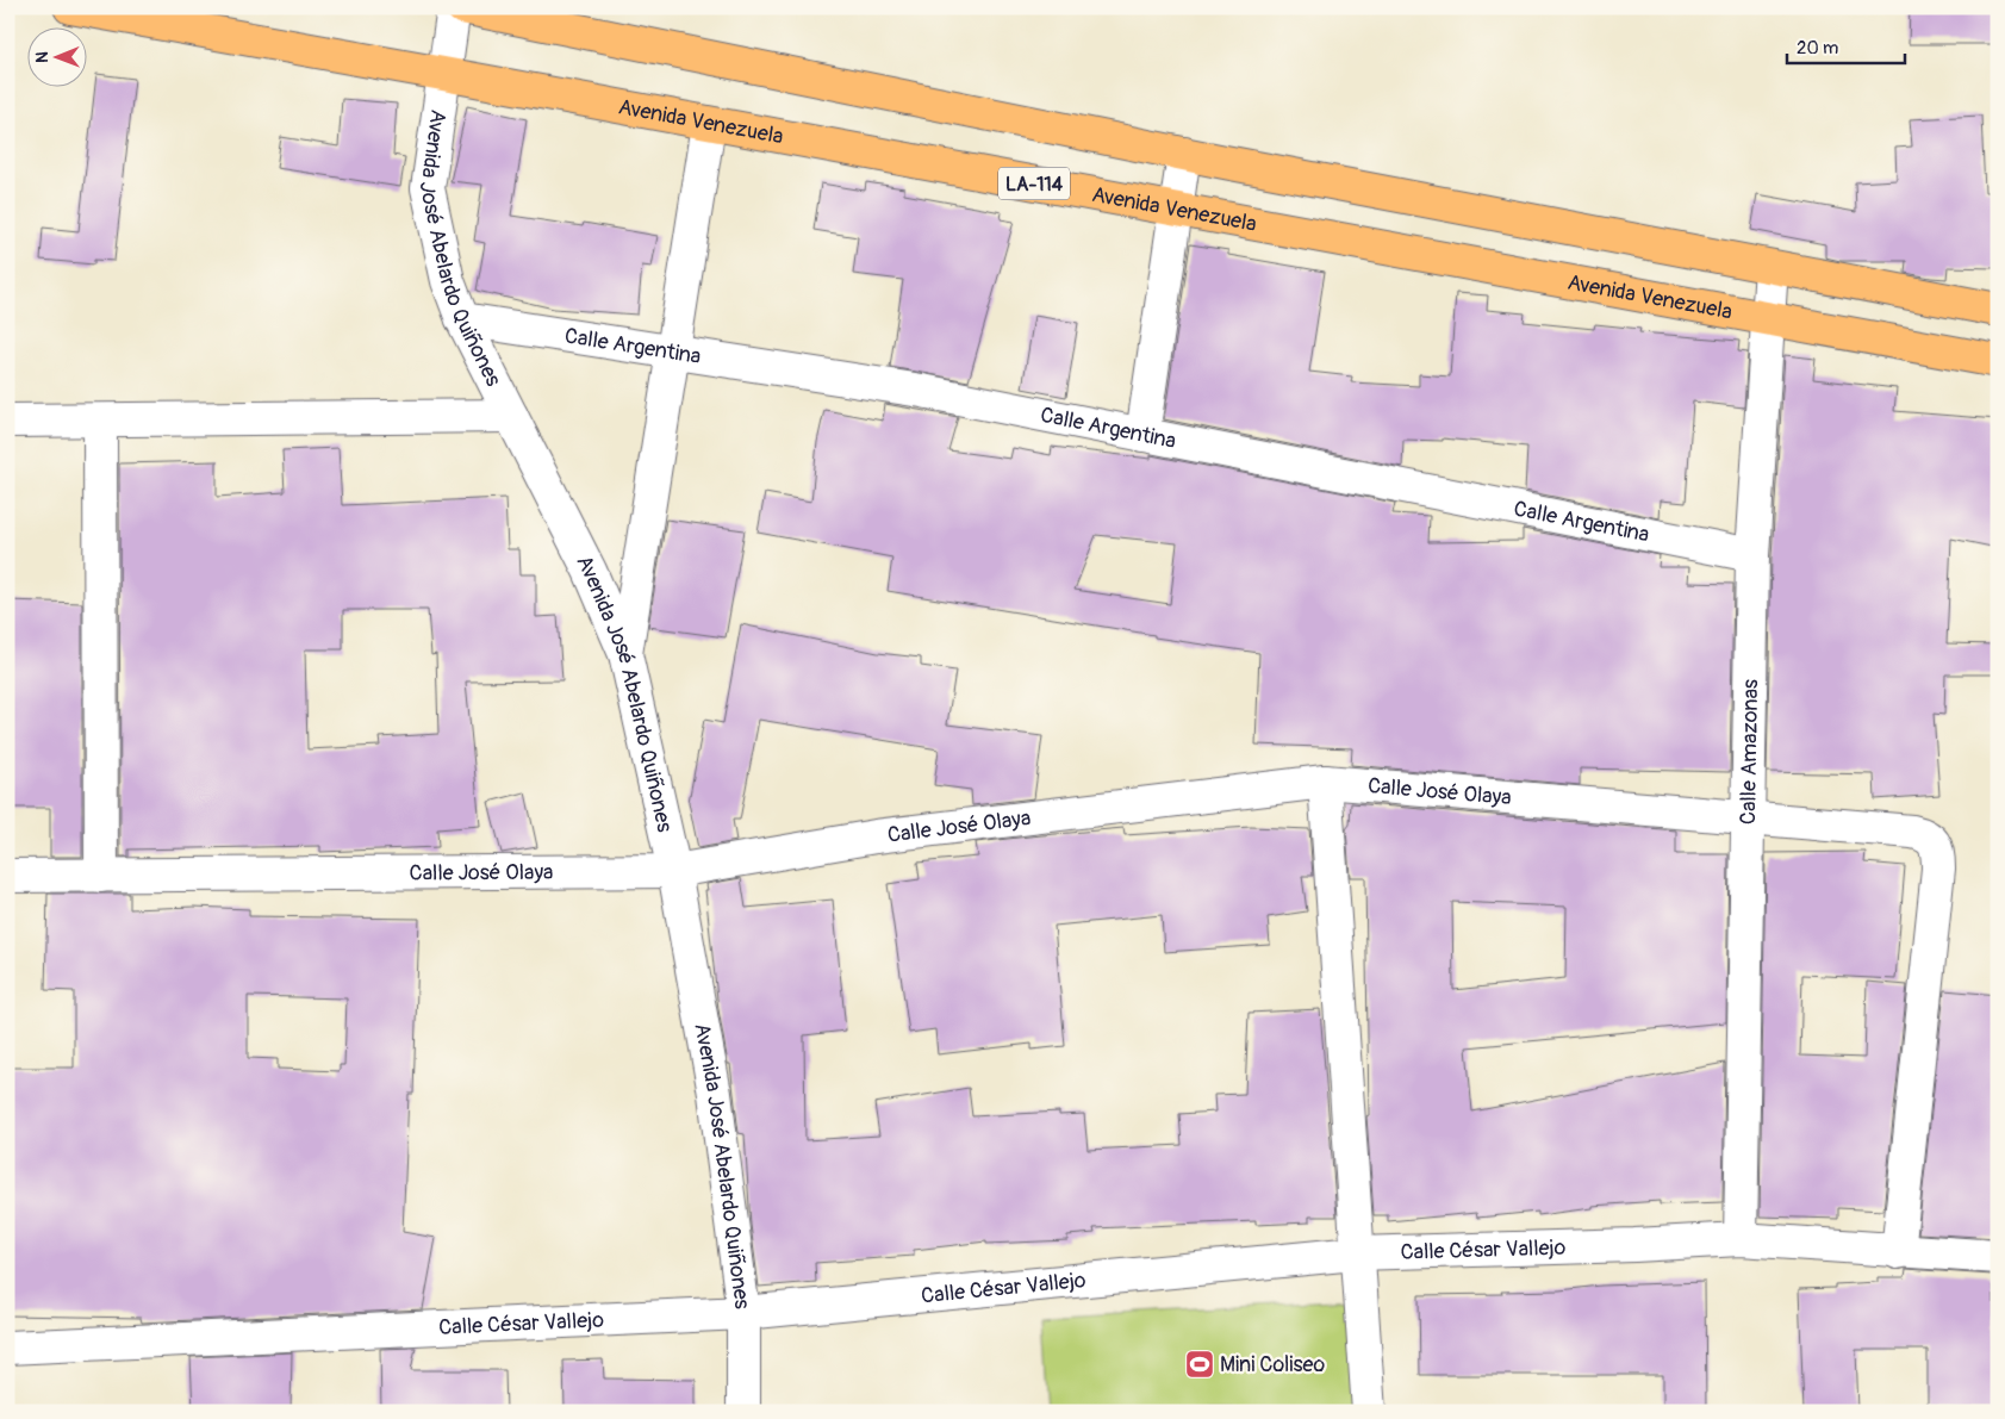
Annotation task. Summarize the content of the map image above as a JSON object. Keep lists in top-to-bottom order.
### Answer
{
  "streets": {
    "main road": ["Avenida Venezuela", "LA-114"],
    "street": [
      "Avenida José Abelardo Quiñones",
      "Calle Argentina",
      "Calle Amazonas",
      "Calle José Olaya",
      "Calle César Vallejo"
    ]
  },
  "crossings": [
    ["Avenida Venezuela", "Avenida José Abelardo Quiñones"],
    ["Avenida Venezuela", "Calle Amazonas"],
    ["Avenida José Abelardo Quiñones", "Calle Argentina"],
    ["Avenida José Abelardo Quiñones", "Calle José Olaya"],
    ["Avenida José Abelardo Quiñones", "Calle César Vallejo"],
    ["Calle Argentina", "Calle Amazonas"],
    ["Calle Amazonas", "Calle José Olaya"],
    ["Calle Amazonas", "Calle César Vallejo"],
    ["Calle José Olaya", "Calle César Vallejo"]
  ],
  "places": {
    "sports": ["Mini Coliseo"]
  },
  "scale_bar": "20 m",
  "north": "left"
}
